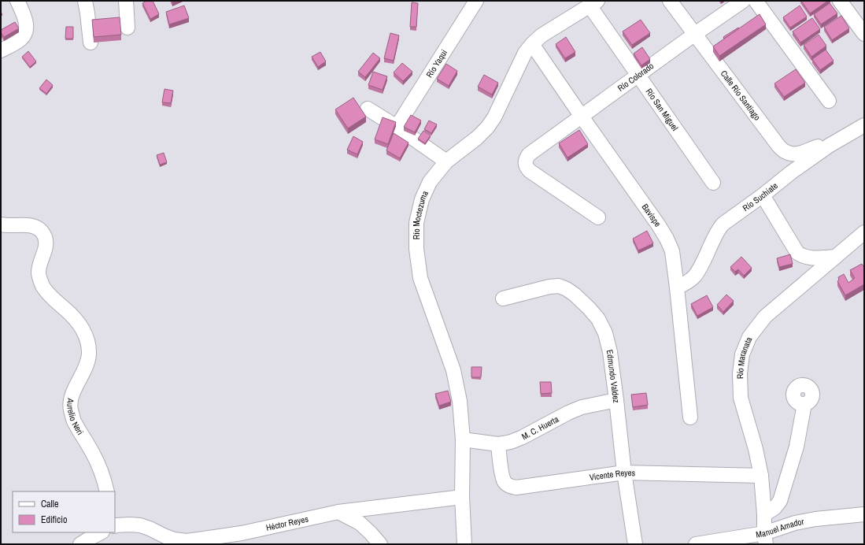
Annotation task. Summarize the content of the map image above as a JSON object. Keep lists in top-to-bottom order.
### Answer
{
  "streets": {
    "street": [
      "Río Yaqui",
      "Río Colorado",
      "Calle Río Santiago",
      "Río San Miguel",
      "Río Suchiate",
      "Bavispe",
      "Río Moctezuma",
      "Río Maranata",
      "Edmundo Valdez",
      "Aurelio Neri",
      "M. C. Huerta",
      "Vicente Reyes",
      "Héctor Reyes",
      "Manuel Amador"
    ]
  },
  "crossings": [
    ["Río Colorado", "Calle Río Santiago"],
    ["Río Colorado", "Río San Miguel"],
    ["Río Colorado", "Bavispe"],
    ["Calle Río Santiago", "Río Suchiate"],
    ["Río San Miguel", "Río Moctezuma"],
    ["Río Suchiate", "Bavispe"],
    ["Bavispe", "Río Moctezuma"],
    ["Río Moctezuma", "M. C. Huerta"],
    ["Río Moctezuma", "Héctor Reyes"],
    ["Río Maranata", "Vicente Reyes"],
    ["Río Maranata", "Manuel Amador"],
    ["Edmundo Valdez", "M. C. Huerta"],
    ["Edmundo Valdez", "Vicente Reyes"],
    ["M. C. Huerta", "Vicente Reyes"]
  ],
  "legend": ["Calle", "Edificio"]
}
